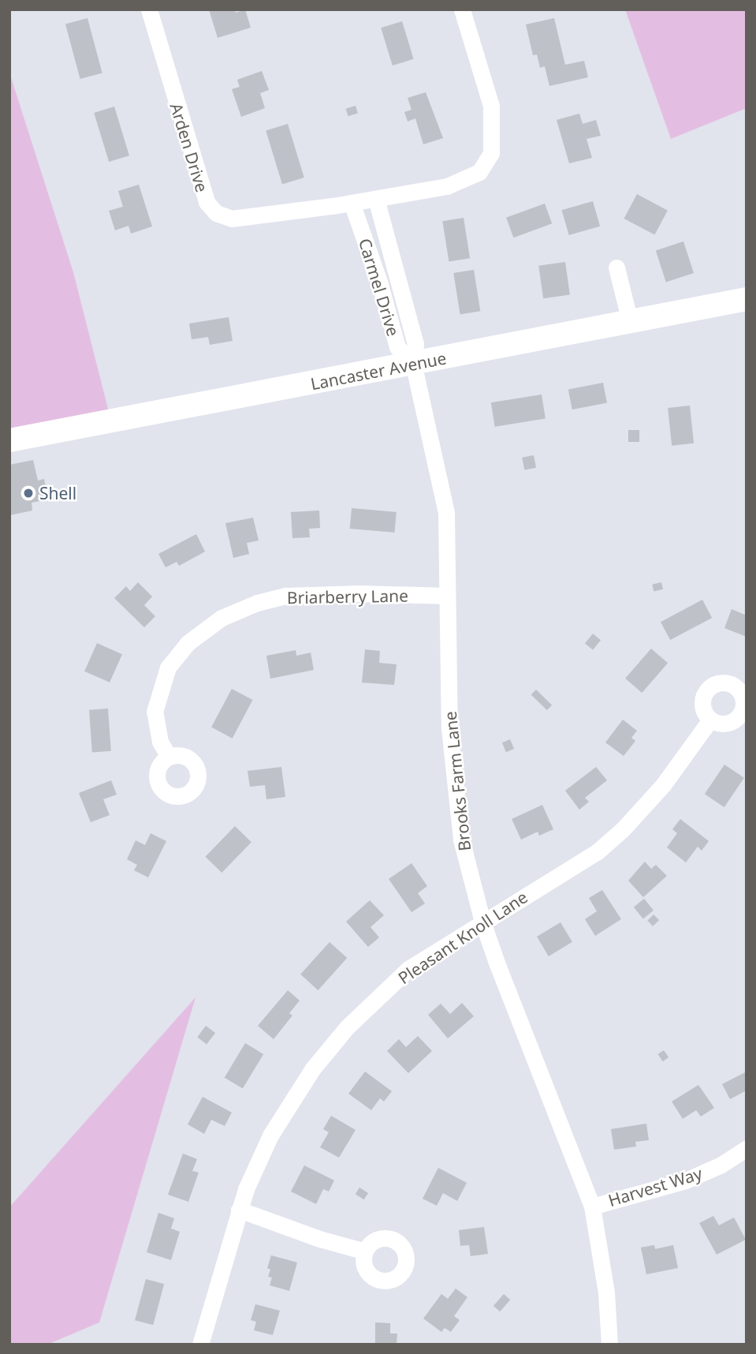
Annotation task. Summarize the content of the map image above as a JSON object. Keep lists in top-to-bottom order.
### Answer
{
  "streets": {
    "main road": ["Lancaster Avenue"],
    "street": [
      "Arden Drive",
      "Carmel Drive",
      "Briarberry Lane",
      "Brooks Farm Lane",
      "Pleasant Knoll Lane",
      "Harvest Way"
    ]
  },
  "crossings": [
    ["Arden Drive", "Carmel Drive"],
    ["Carmel Drive", "Lancaster Avenue"],
    ["Carmel Drive", "Brooks Farm Lane"],
    ["Lancaster Avenue", "Brooks Farm Lane"],
    ["Briarberry Lane", "Brooks Farm Lane"],
    ["Brooks Farm Lane", "Pleasant Knoll Lane"],
    ["Brooks Farm Lane", "Harvest Way"]
  ],
  "places": ["Shell"]
}
